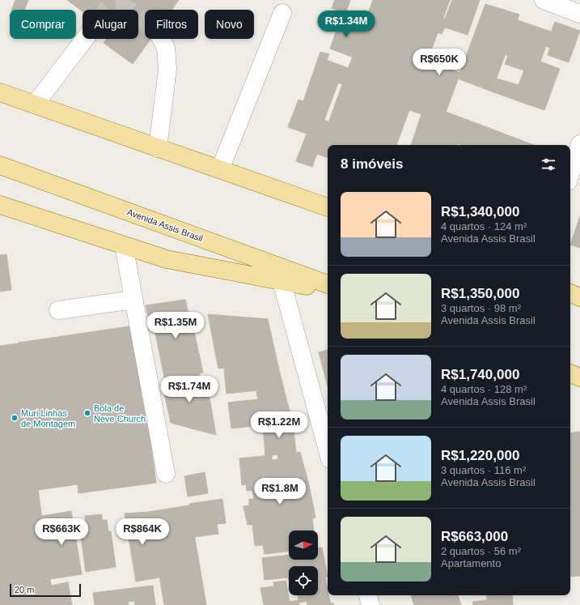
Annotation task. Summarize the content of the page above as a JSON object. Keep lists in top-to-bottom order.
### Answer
{
  "streets": {
    "main road": ["Avenida Assis Brasil"]
  },
  "places": ["Bola de Neve Church", "Muri Linhas de Montagem"],
  "scale_bar": "20 m",
  "north": "right",
  "page": {
    "chip": [
      "Comprar",
      "Alugar",
      "Filtros",
      "Novo"
    ],
    "price": [
      "R$1.34M",
      "R$650K",
      "R$1.35M",
      "R$1.74M",
      "R$1.22M",
      "R$1.8M",
      "R$663K",
      "R$864K"
    ],
    "heading": "8 imóveis",
    "list": [
      {
        "name": "R$1,340,000",
        "note": "4 quartos · 124 m² · Avenida Assis Brasil"
      },
      {
        "name": "R$1,350,000",
        "note": "3 quartos · 98 m² · Avenida Assis Brasil"
      },
      {
        "name": "R$1,740,000",
        "note": "4 quartos · 128 m² · Avenida Assis Brasil"
      },
      {
        "name": "R$1,220,000",
        "note": "3 quartos · 116 m² · Avenida Assis Brasil"
      },
      {
        "name": "R$663,000",
        "note": "2 quartos · 56 m² · Apartamento"
      }
    ],
    "scale": "20 m"
  }
}
